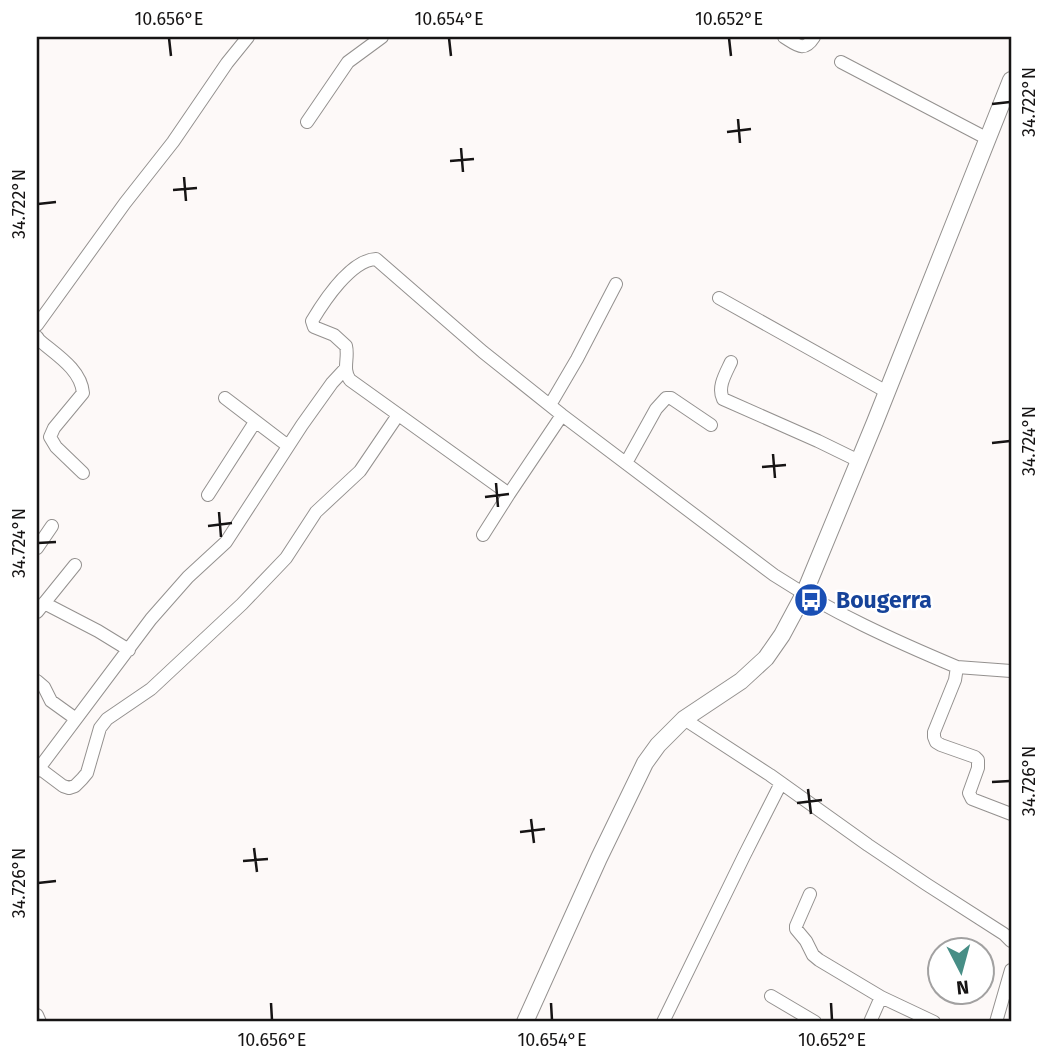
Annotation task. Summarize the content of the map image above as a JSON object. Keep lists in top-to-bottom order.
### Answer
{
  "places": {
    "bus stop": ["Bougerra"]
  },
  "north": "bottom",
  "coordinates": [
    "10.656°E",
    "10.654°E",
    "10.652°E",
    "34.722°N",
    "34.724°N",
    "34.726°N"
  ]
}
